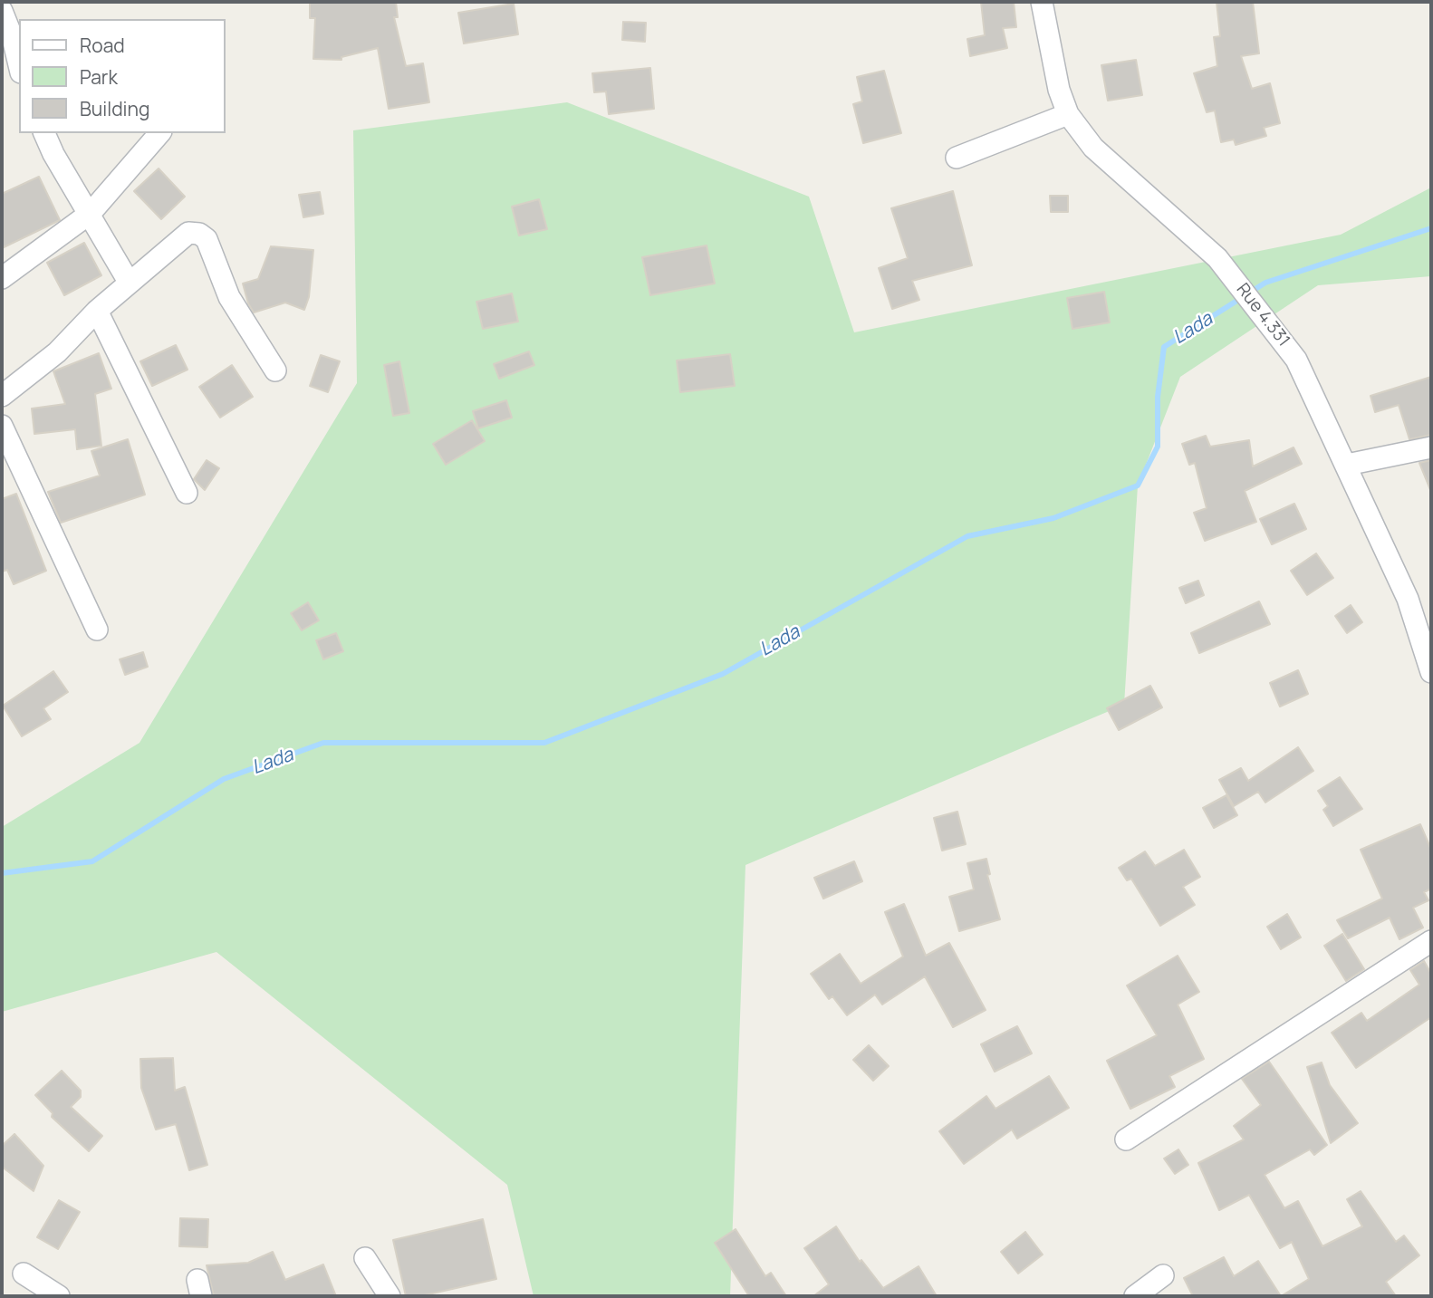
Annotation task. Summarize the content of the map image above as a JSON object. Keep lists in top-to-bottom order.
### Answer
{
  "streets": {
    "street": ["Rue 4.331"]
  },
  "water": ["Lada"],
  "legend": ["Road", "Park", "Building"]
}
